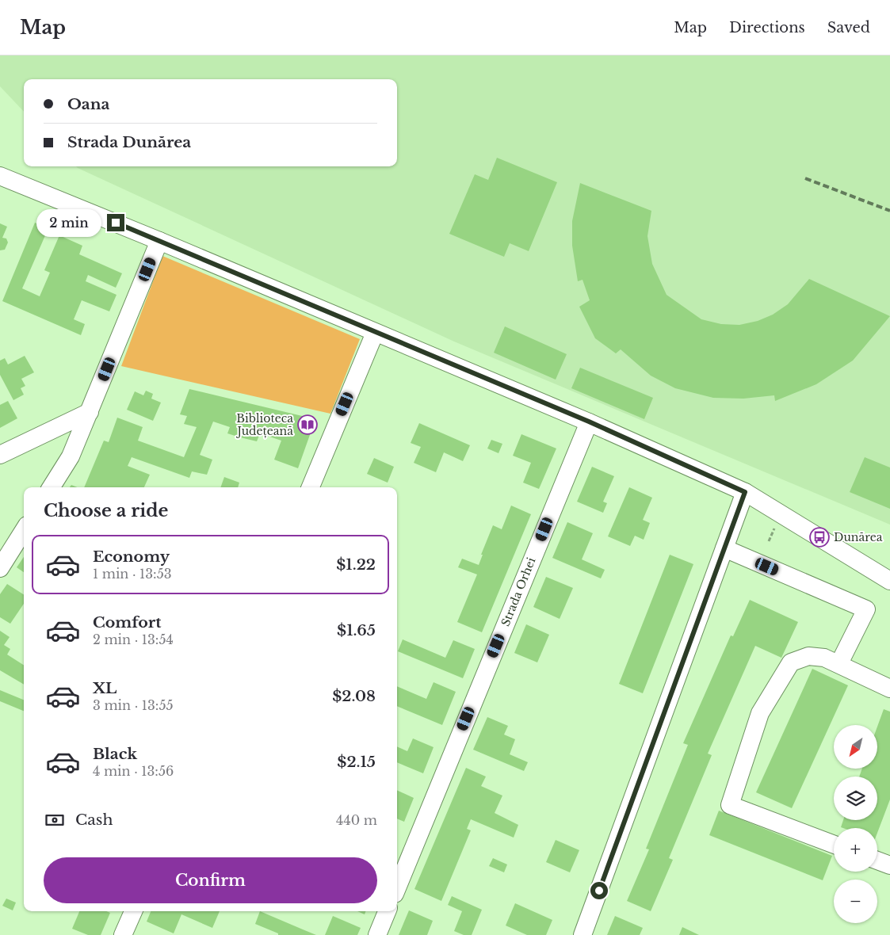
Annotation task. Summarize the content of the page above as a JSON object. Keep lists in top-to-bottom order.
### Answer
{
  "streets": {
    "street": ["Strada Orhei"]
  },
  "places": {
    "library": ["Biblioteca Județeană"],
    "bus stop": ["Dunărea"]
  },
  "north": "bottom left",
  "page": {
    "header": "Map",
    "nav": ["Map", "Directions", "Saved"],
    "banner": ["Oana", "Strada Dunărea"],
    "bubble": "2 min",
    "heading": "Choose a ride",
    "list": [
      {
        "name": "Economy",
        "note": "1 min · 13:53",
        "value": "$1.22"
      },
      {
        "name": "Comfort",
        "note": "2 min · 13:54",
        "value": "$1.65"
      },
      {
        "name": "XL",
        "note": "3 min · 13:55",
        "value": "$2.08"
      },
      {
        "name": "Black",
        "note": "4 min · 13:56",
        "value": "$2.15"
      }
    ],
    "map_buttons": ["+", "−"],
    "pay": ["Cash", "440 m"],
    "buttons": "Confirm"
  }
}
